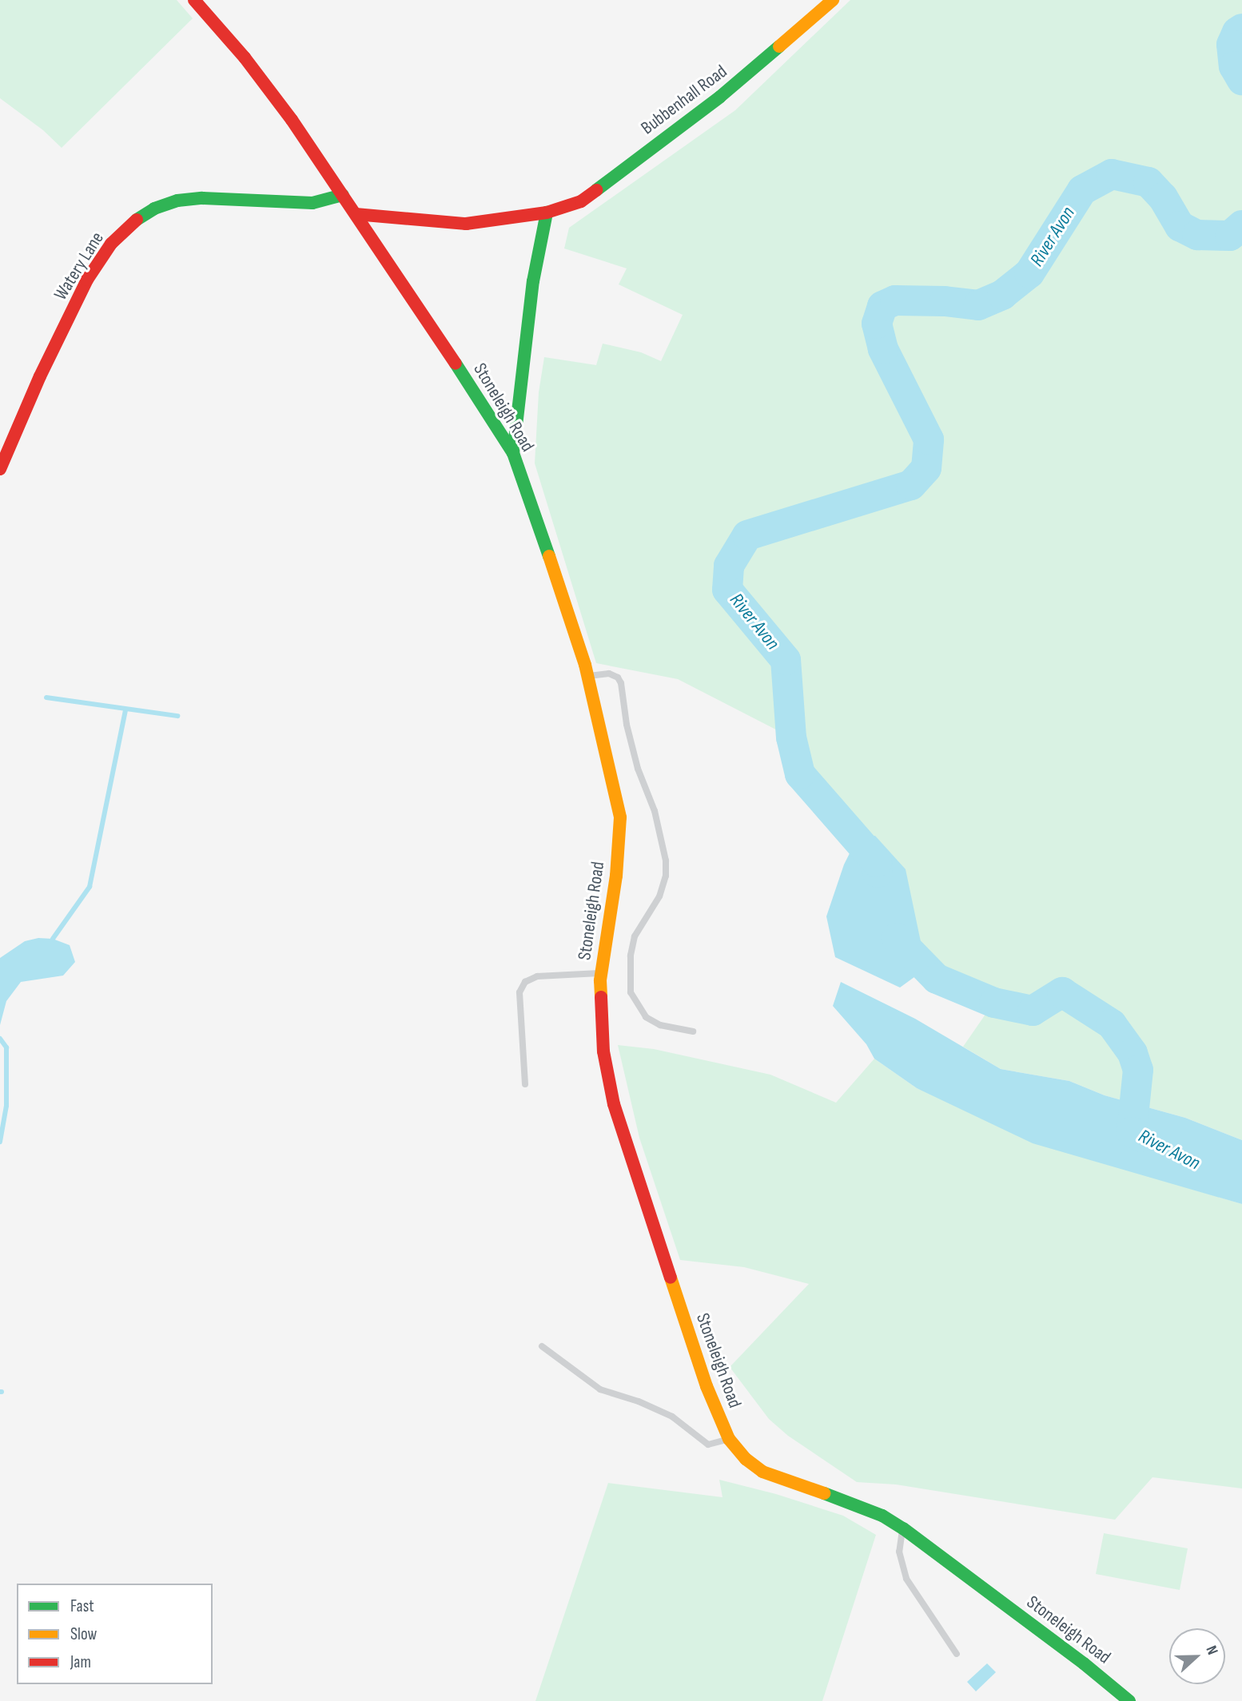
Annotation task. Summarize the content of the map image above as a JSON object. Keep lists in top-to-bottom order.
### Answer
{
  "streets": {
    "street": ["Bubbenhall Road", "Watery Lane", "Stoneleigh Road"]
  },
  "crossings": [
    ["Bubbenhall Road", "Stoneleigh Road"],
    ["Watery Lane", "Stoneleigh Road"]
  ],
  "water": ["River Avon"],
  "legend": ["Fast", "Slow", "Jam"],
  "north": "right"
}
